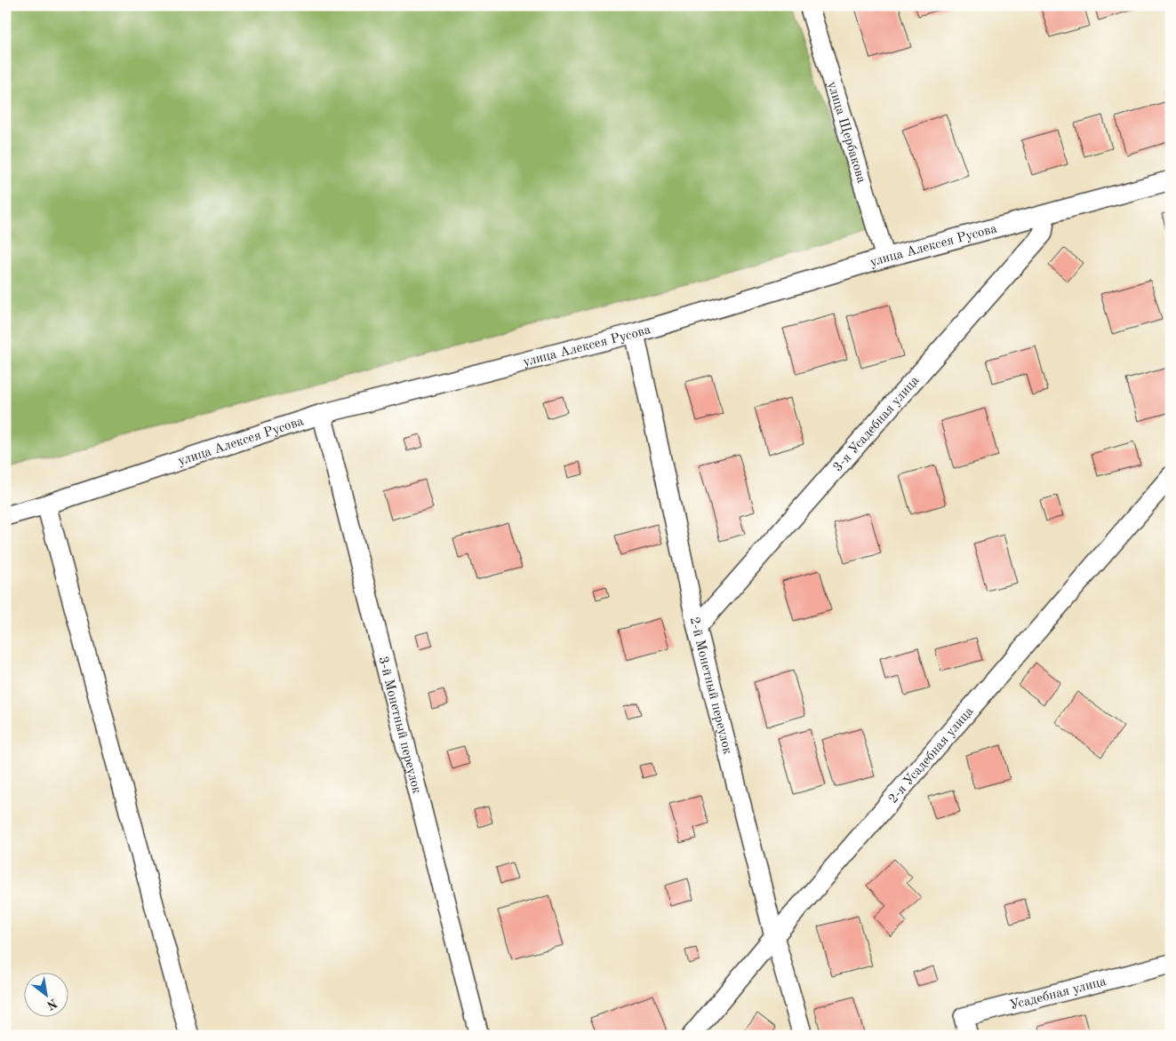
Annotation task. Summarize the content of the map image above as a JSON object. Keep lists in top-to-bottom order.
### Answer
{
  "streets": {
    "street": [
      "улица Щербакова",
      "улица Алексея Русова",
      "3-я Усадебная улица",
      "2-й Монетный переулок",
      "3-й Монетный переулок",
      "2-я Усадебная улица",
      "Усадебная улица"
    ]
  },
  "crossings": [
    ["улица Щербакова", "улица Алексея Русова"],
    ["улица Алексея Русова", "3-я Усадебная улица"],
    ["улица Алексея Русова", "2-й Монетный переулок"],
    ["улица Алексея Русова", "3-й Монетный переулок"],
    ["3-я Усадебная улица", "2-й Монетный переулок"],
    ["2-й Монетный переулок", "2-я Усадебная улица"]
  ],
  "north": "bottom right"
}
